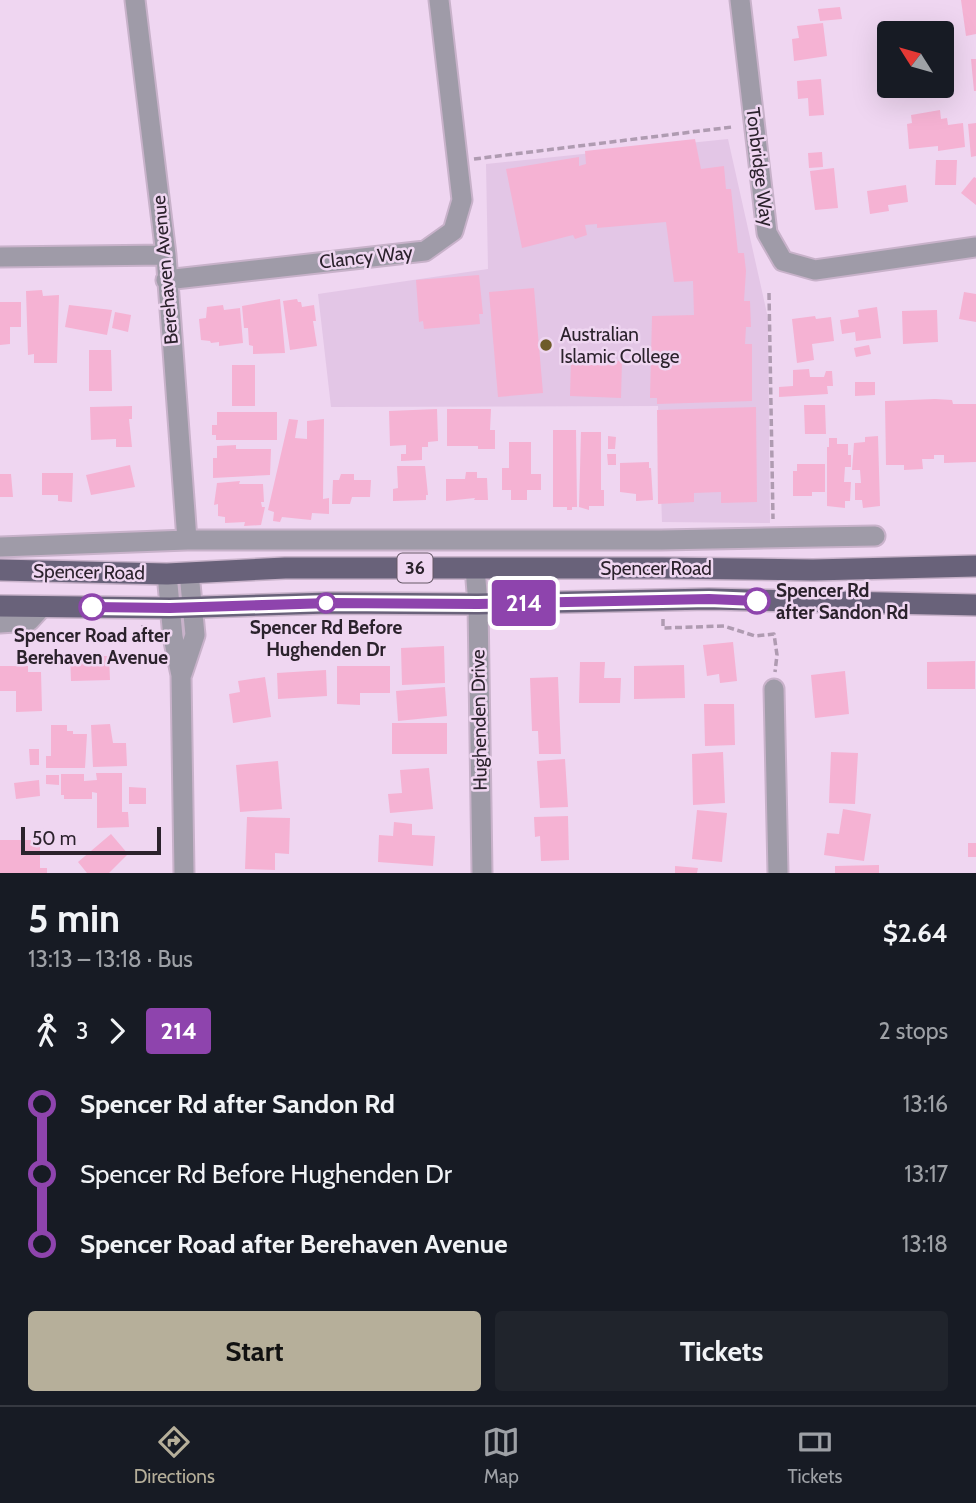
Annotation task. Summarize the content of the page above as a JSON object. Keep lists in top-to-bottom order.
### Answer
{
  "streets": {
    "main road": ["36", "Spencer Road"],
    "street": [
      "Tonbridge Way",
      "Clancy Way",
      "Berehaven Avenue",
      "Hughenden Drive"
    ]
  },
  "crossings": [
    ["Clancy Way", "Berehaven Avenue"],
    ["Berehaven Avenue", "Spencer Road"],
    ["Spencer Road", "Hughenden Drive"]
  ],
  "places": [
    "Australian Islamic College",
    "Spencer Rd after Sandon Rd",
    "Spencer Rd Before Hughenden Dr",
    "Spencer Road after Berehaven Avenue"
  ],
  "lines": ["bus line 214"],
  "scale_bar": "50 m",
  "north": "top left",
  "page": {
    "on_map": "214",
    "scale": "50 m",
    "heading": ["5 min", "13:13 – 13:18 · Bus", "$2.64"],
    "legs": ["3", "214", "2 stops"],
    "list": [
      {
        "name": "Spencer Rd after Sandon Rd",
        "value": "13:16"
      },
      {
        "name": "Spencer Rd Before Hughenden Dr",
        "value": "13:17"
      },
      {
        "name": "Spencer Road after Berehaven Avenue",
        "value": "13:18"
      }
    ],
    "buttons": ["Start", "Tickets"],
    "tabs": ["Directions", "Map", "Tickets"]
  }
}
